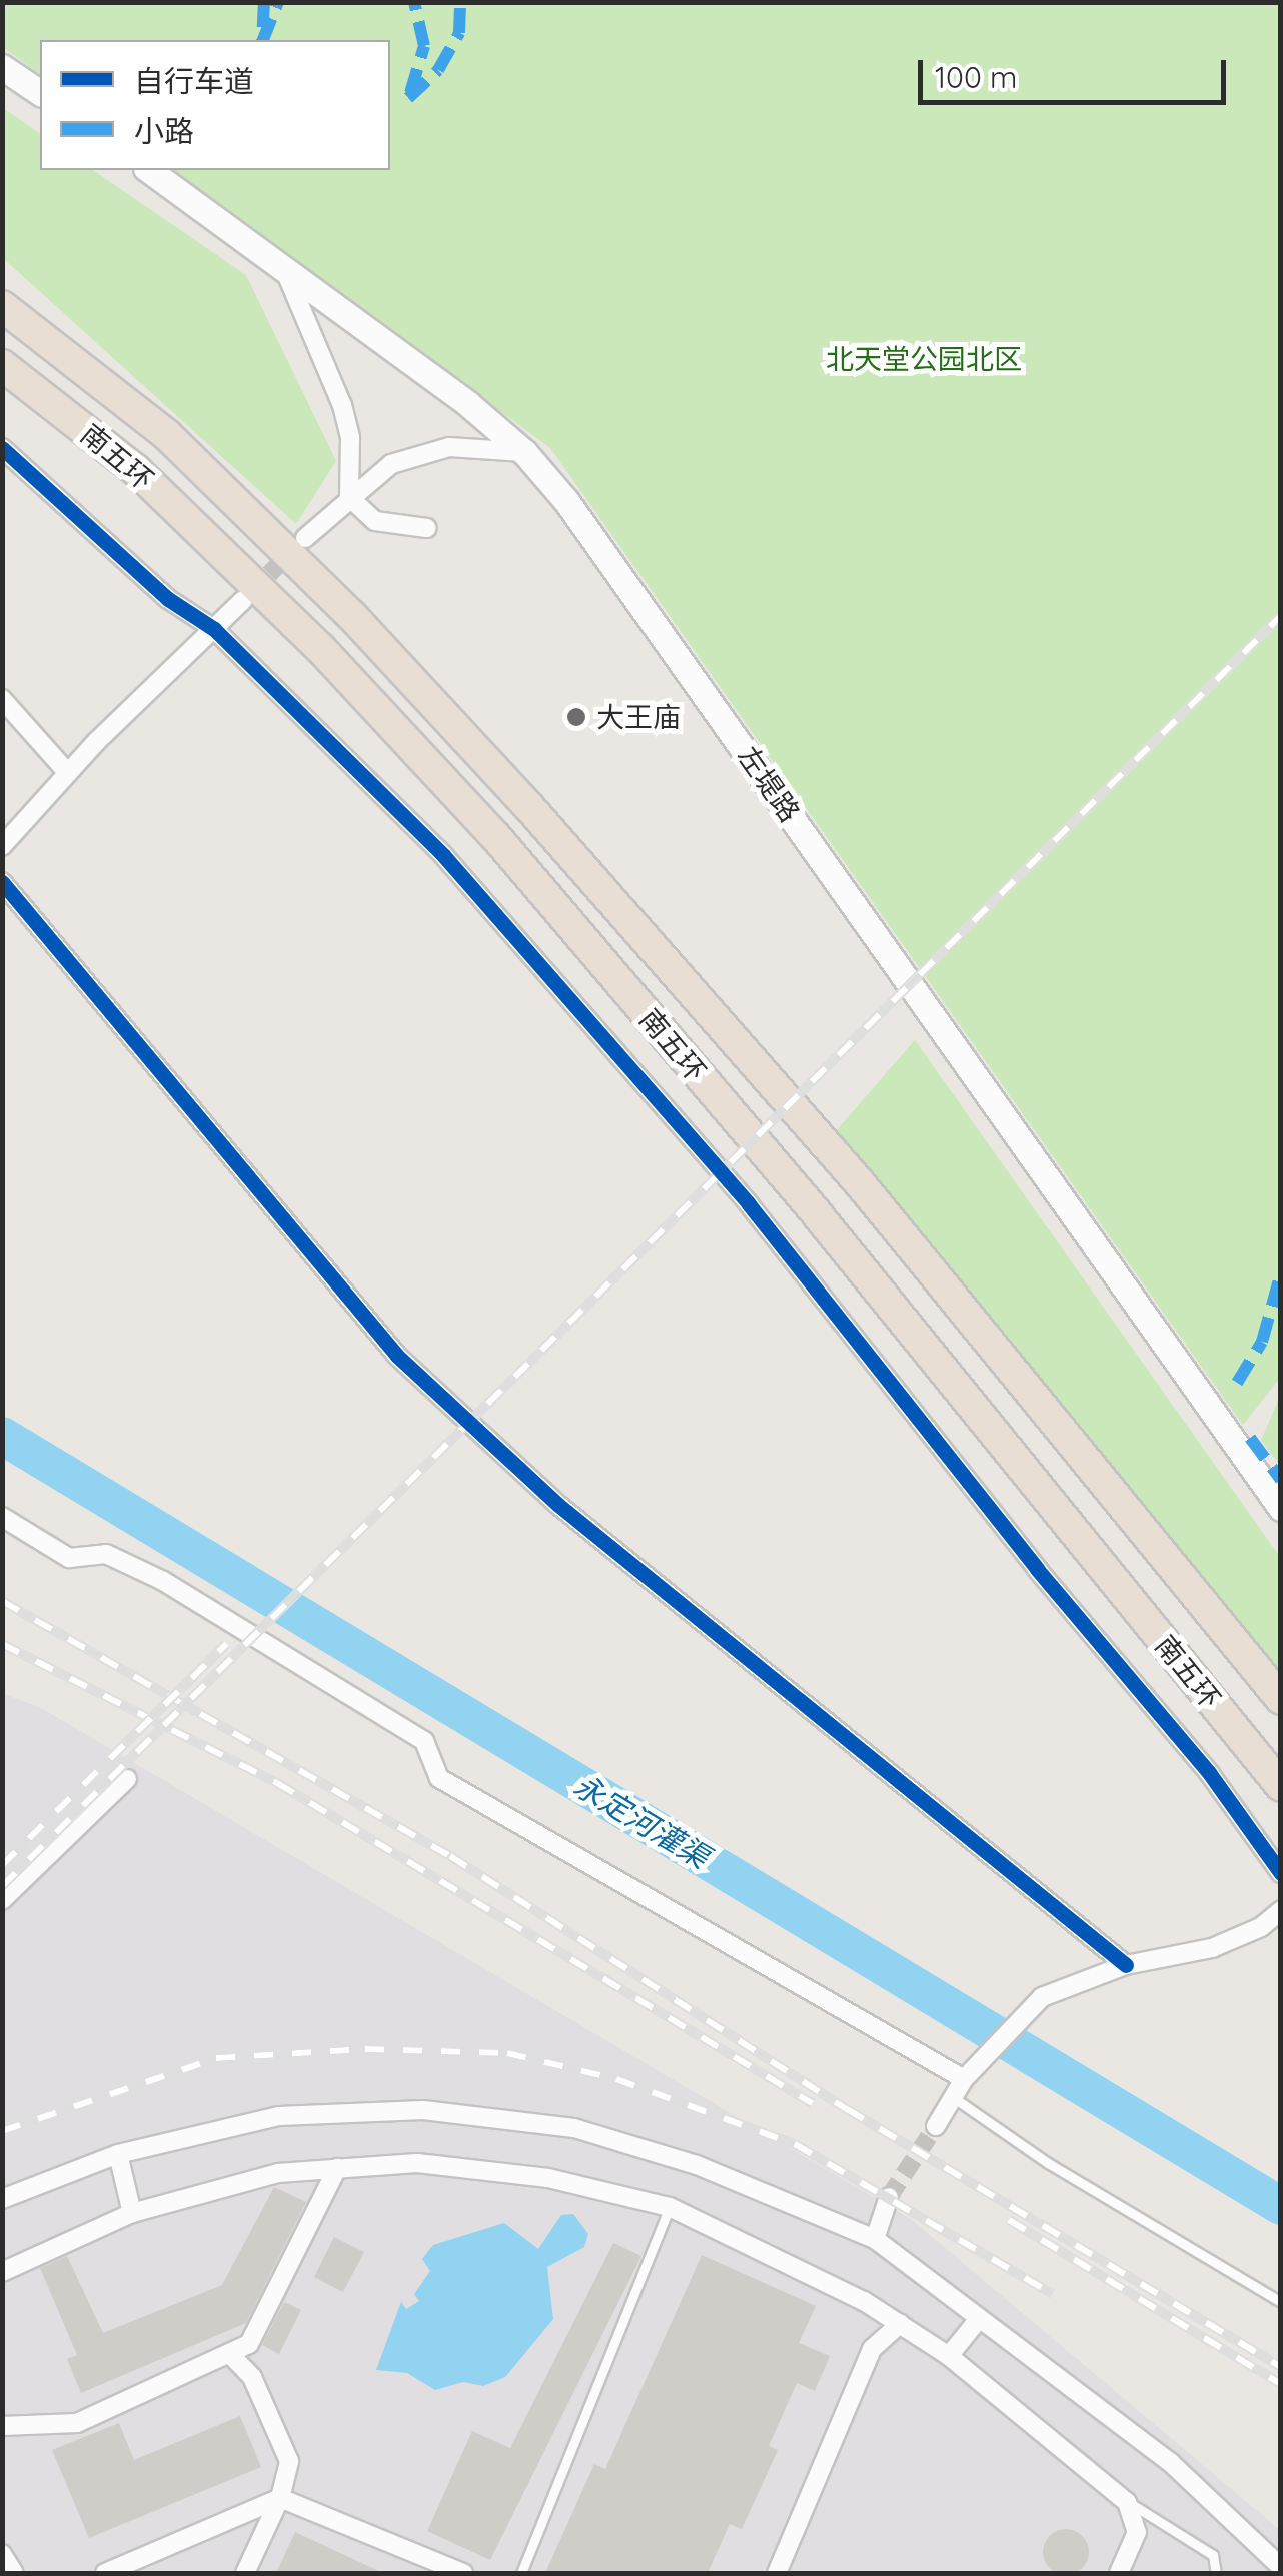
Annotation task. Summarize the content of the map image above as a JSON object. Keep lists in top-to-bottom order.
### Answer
{
  "streets": {
    "highway": ["南五环"],
    "main road": ["左堤路"]
  },
  "water": ["永定河灌渠"],
  "parks": ["北天堂公园北区"],
  "places": ["大王庙"],
  "legend": ["自行车道", "小路"],
  "scale_bar": "100 m"
}
